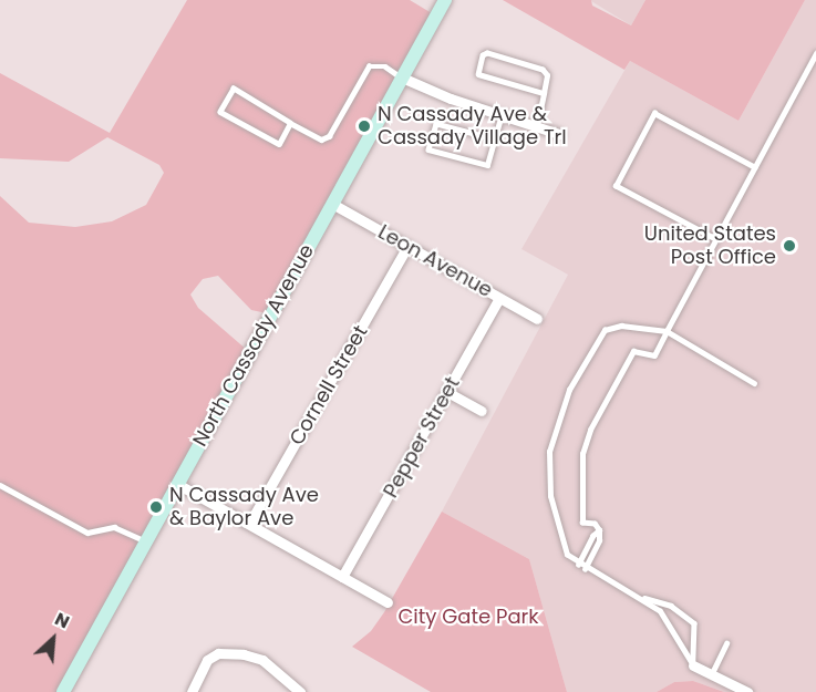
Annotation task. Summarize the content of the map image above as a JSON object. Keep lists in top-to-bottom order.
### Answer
{
  "streets": {
    "main road": ["North Cassady Avenue"],
    "street": ["Leon Avenue", "Cornell Street", "Pepper Street"]
  },
  "crossings": [
    ["Leon Avenue", "North Cassady Avenue"],
    ["Leon Avenue", "Cornell Street"],
    ["Leon Avenue", "Pepper Street"]
  ],
  "parks": ["City Gate Park"],
  "places": ["N Cassady Ave & Cassady Village Trl", "United States Post Office", "N Cassady Ave & Baylor Ave"],
  "north": "top right"
}
